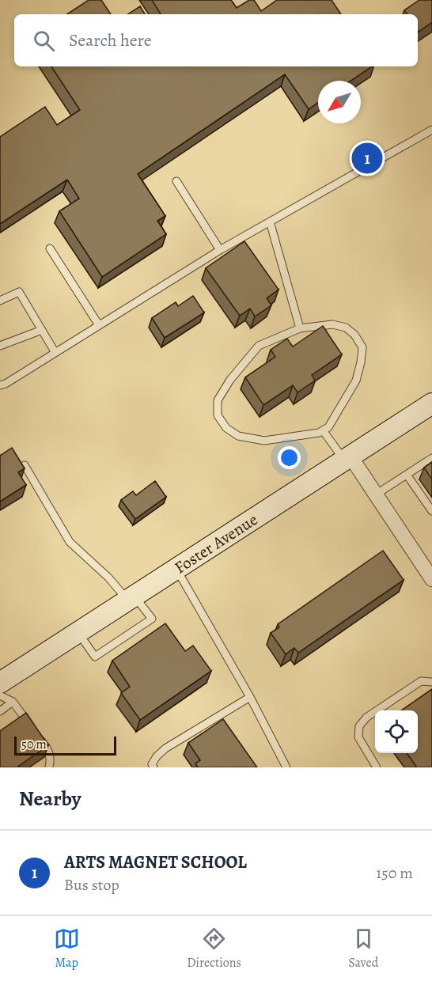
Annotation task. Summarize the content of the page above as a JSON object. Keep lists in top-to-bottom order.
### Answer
{
  "streets": {
    "main road": ["Foster Avenue"]
  },
  "scale_bar": "50 m",
  "north": "bottom left",
  "page": {
    "search": "Search here",
    "pins": "1",
    "scale": "50 m",
    "heading": "Nearby",
    "list": [
      {
        "mark": "1",
        "name": "ARTS MAGNET SCHOOL",
        "note": "Bus stop",
        "value": "150 m"
      }
    ],
    "nav": ["Map", "Directions", "Saved"]
  }
}
